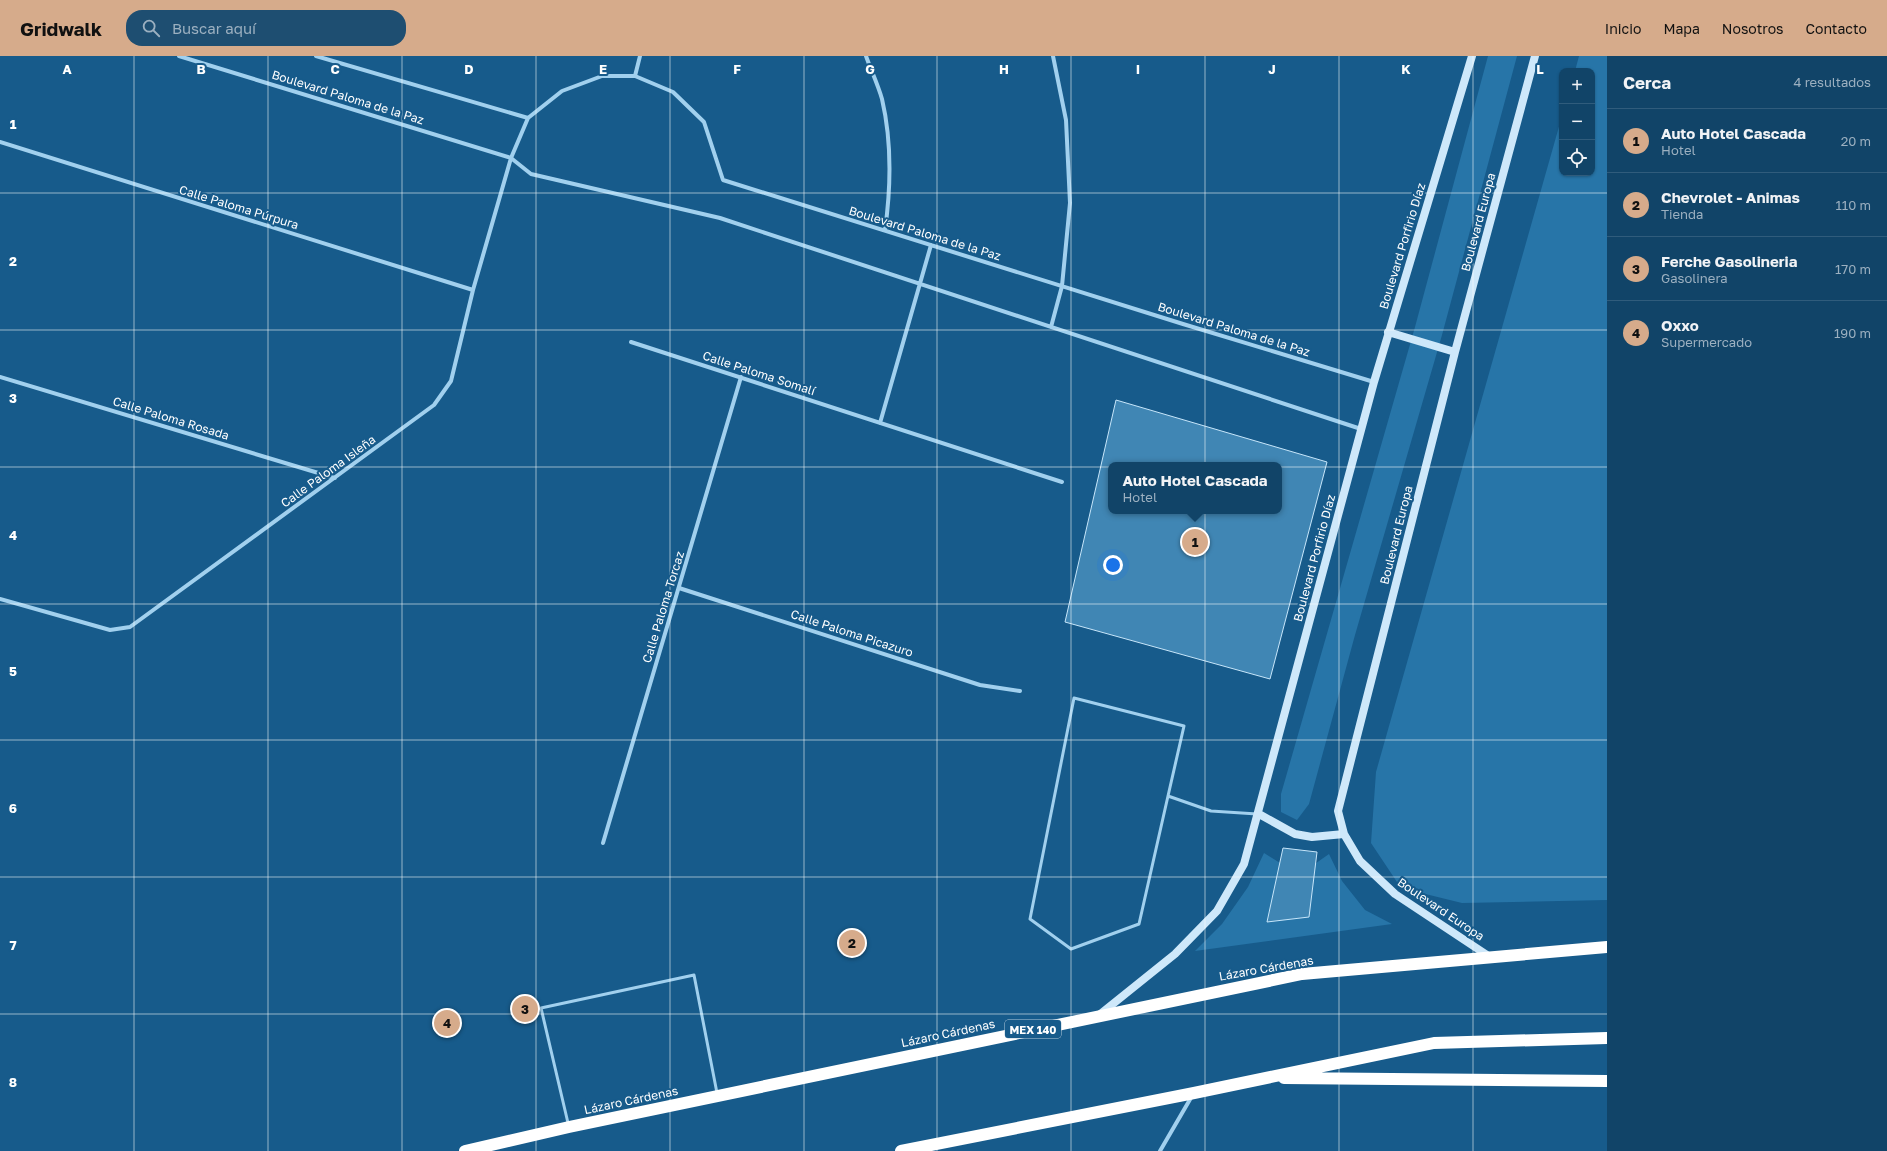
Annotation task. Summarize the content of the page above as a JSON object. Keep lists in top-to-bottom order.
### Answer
{
  "streets": {
    "highway": ["Lázaro Cárdenas", "MEX 140"],
    "main road": ["Boulevard Europa", "Boulevard Porfirio Díaz"],
    "street": [
      "Boulevard Paloma de la Paz",
      "Calle Paloma Púrpura",
      "Calle Paloma Somalí",
      "Calle Paloma Rosada",
      "Calle Paloma Isleña",
      "Calle Paloma Torcaz",
      "Calle Paloma Picazuro"
    ]
  },
  "crossings": [
    ["Boulevard Paloma de la Paz", "Boulevard Porfirio Díaz"],
    ["Boulevard Paloma de la Paz", "Calle Paloma Isleña"],
    ["Calle Paloma Púrpura", "Calle Paloma Isleña"],
    ["Boulevard Europa", "Lázaro Cárdenas"],
    ["Boulevard Porfirio Díaz", "Lázaro Cárdenas"],
    ["Calle Paloma Somalí", "Calle Paloma Torcaz"],
    ["Calle Paloma Rosada", "Calle Paloma Isleña"],
    ["Calle Paloma Torcaz", "Calle Paloma Picazuro"]
  ],
  "page": {
    "header": "Gridwalk",
    "search": "Buscar aquí",
    "nav": [
      "Inicio",
      "Mapa",
      "Nosotros",
      "Contacto"
    ],
    "heading": ["Cerca", "4 resultados"],
    "map_buttons": ["+", "−"],
    "list": [
      {
        "mark": "1",
        "name": "Auto Hotel Cascada",
        "note": "Hotel",
        "value": "20 m"
      },
      {
        "mark": "2",
        "name": "Chevrolet - Animas",
        "note": "Tienda",
        "value": "110 m"
      },
      {
        "mark": "3",
        "name": "Ferche Gasolineria",
        "note": "Gasolinera",
        "value": "170 m"
      },
      {
        "mark": "4",
        "name": "Oxxo",
        "note": "Supermercado",
        "value": "190 m"
      }
    ],
    "popup": ["Auto Hotel Cascada", "Hotel"],
    "pins": [
      "1",
      "2",
      "3",
      "4"
    ]
  },
  "grid": {
    "columns": [
      "A",
      "B",
      "C",
      "D",
      "E",
      "F",
      "G",
      "H",
      "I",
      "J",
      "K",
      "L"
    ],
    "rows": [
      "1",
      "2",
      "3",
      "4",
      "5",
      "6",
      "7",
      "8"
    ]
  }
}
